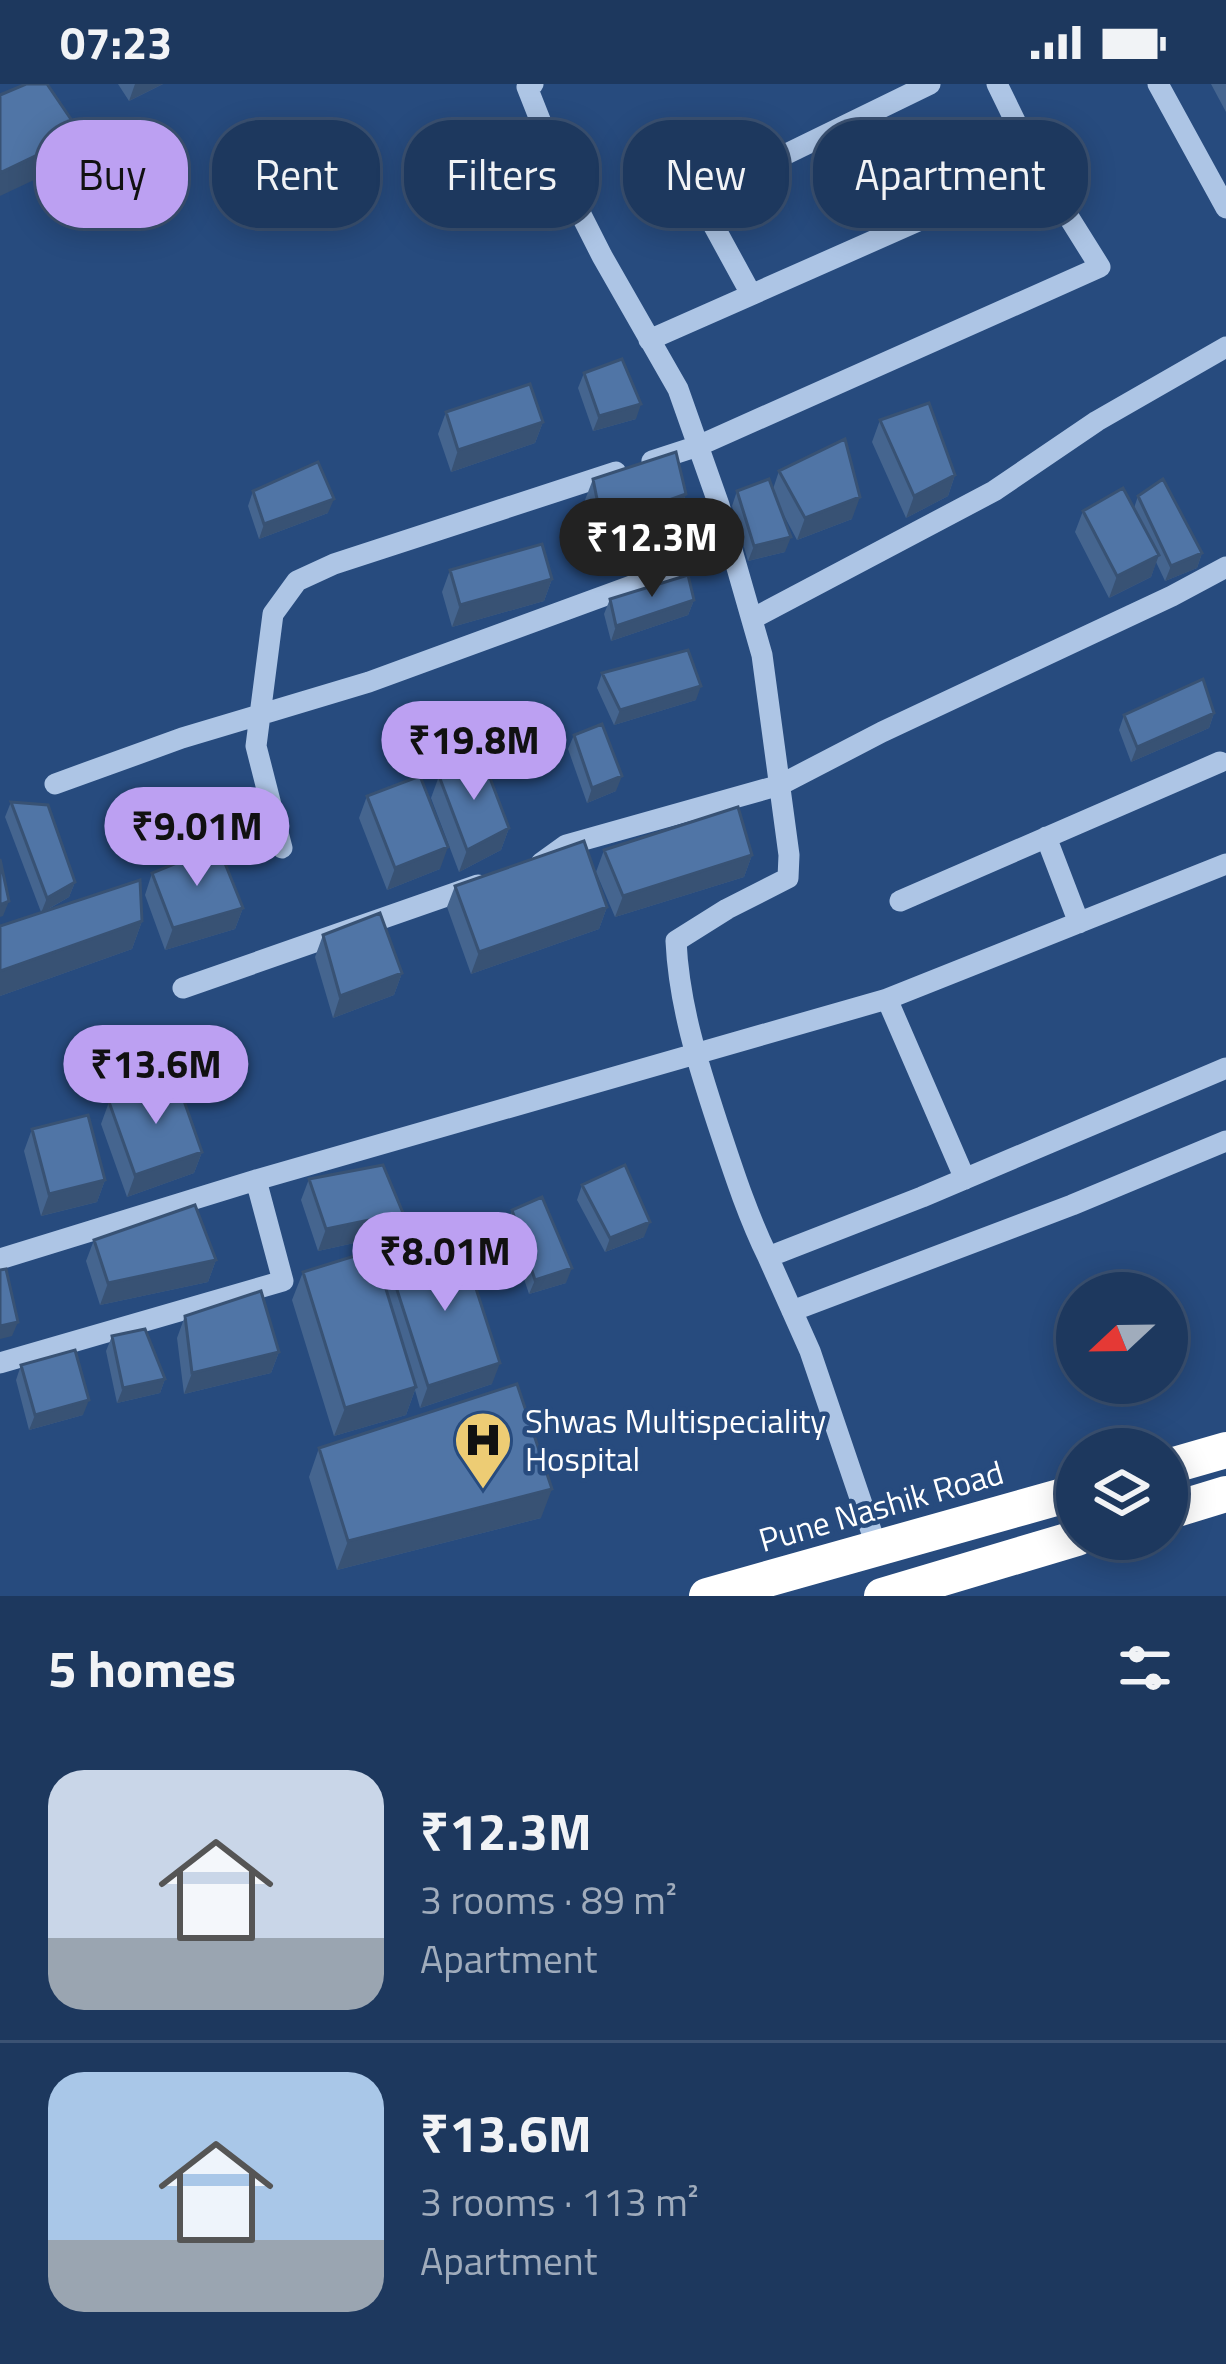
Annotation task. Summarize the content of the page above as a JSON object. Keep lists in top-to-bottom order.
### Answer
{
  "streets": {
    "highway": ["Pune Nashik Road"]
  },
  "places": {
    "hospital": ["Shwas Multispeciality Hospital"]
  },
  "north": "left",
  "page": {
    "status": "07:23",
    "chip": [
      "Buy",
      "Rent",
      "Filters",
      "New",
      "Apartment"
    ],
    "price": [
      "₹12.3M",
      "₹19.8M",
      "₹9.01M",
      "₹13.6M",
      "₹8.01M"
    ],
    "heading": "5 homes",
    "list": [
      {
        "name": "₹12.3M",
        "note": "3 rooms · 89 m² · Apartment"
      },
      {
        "name": "₹13.6M",
        "note": "3 rooms · 113 m² · Apartment"
      }
    ]
  }
}
